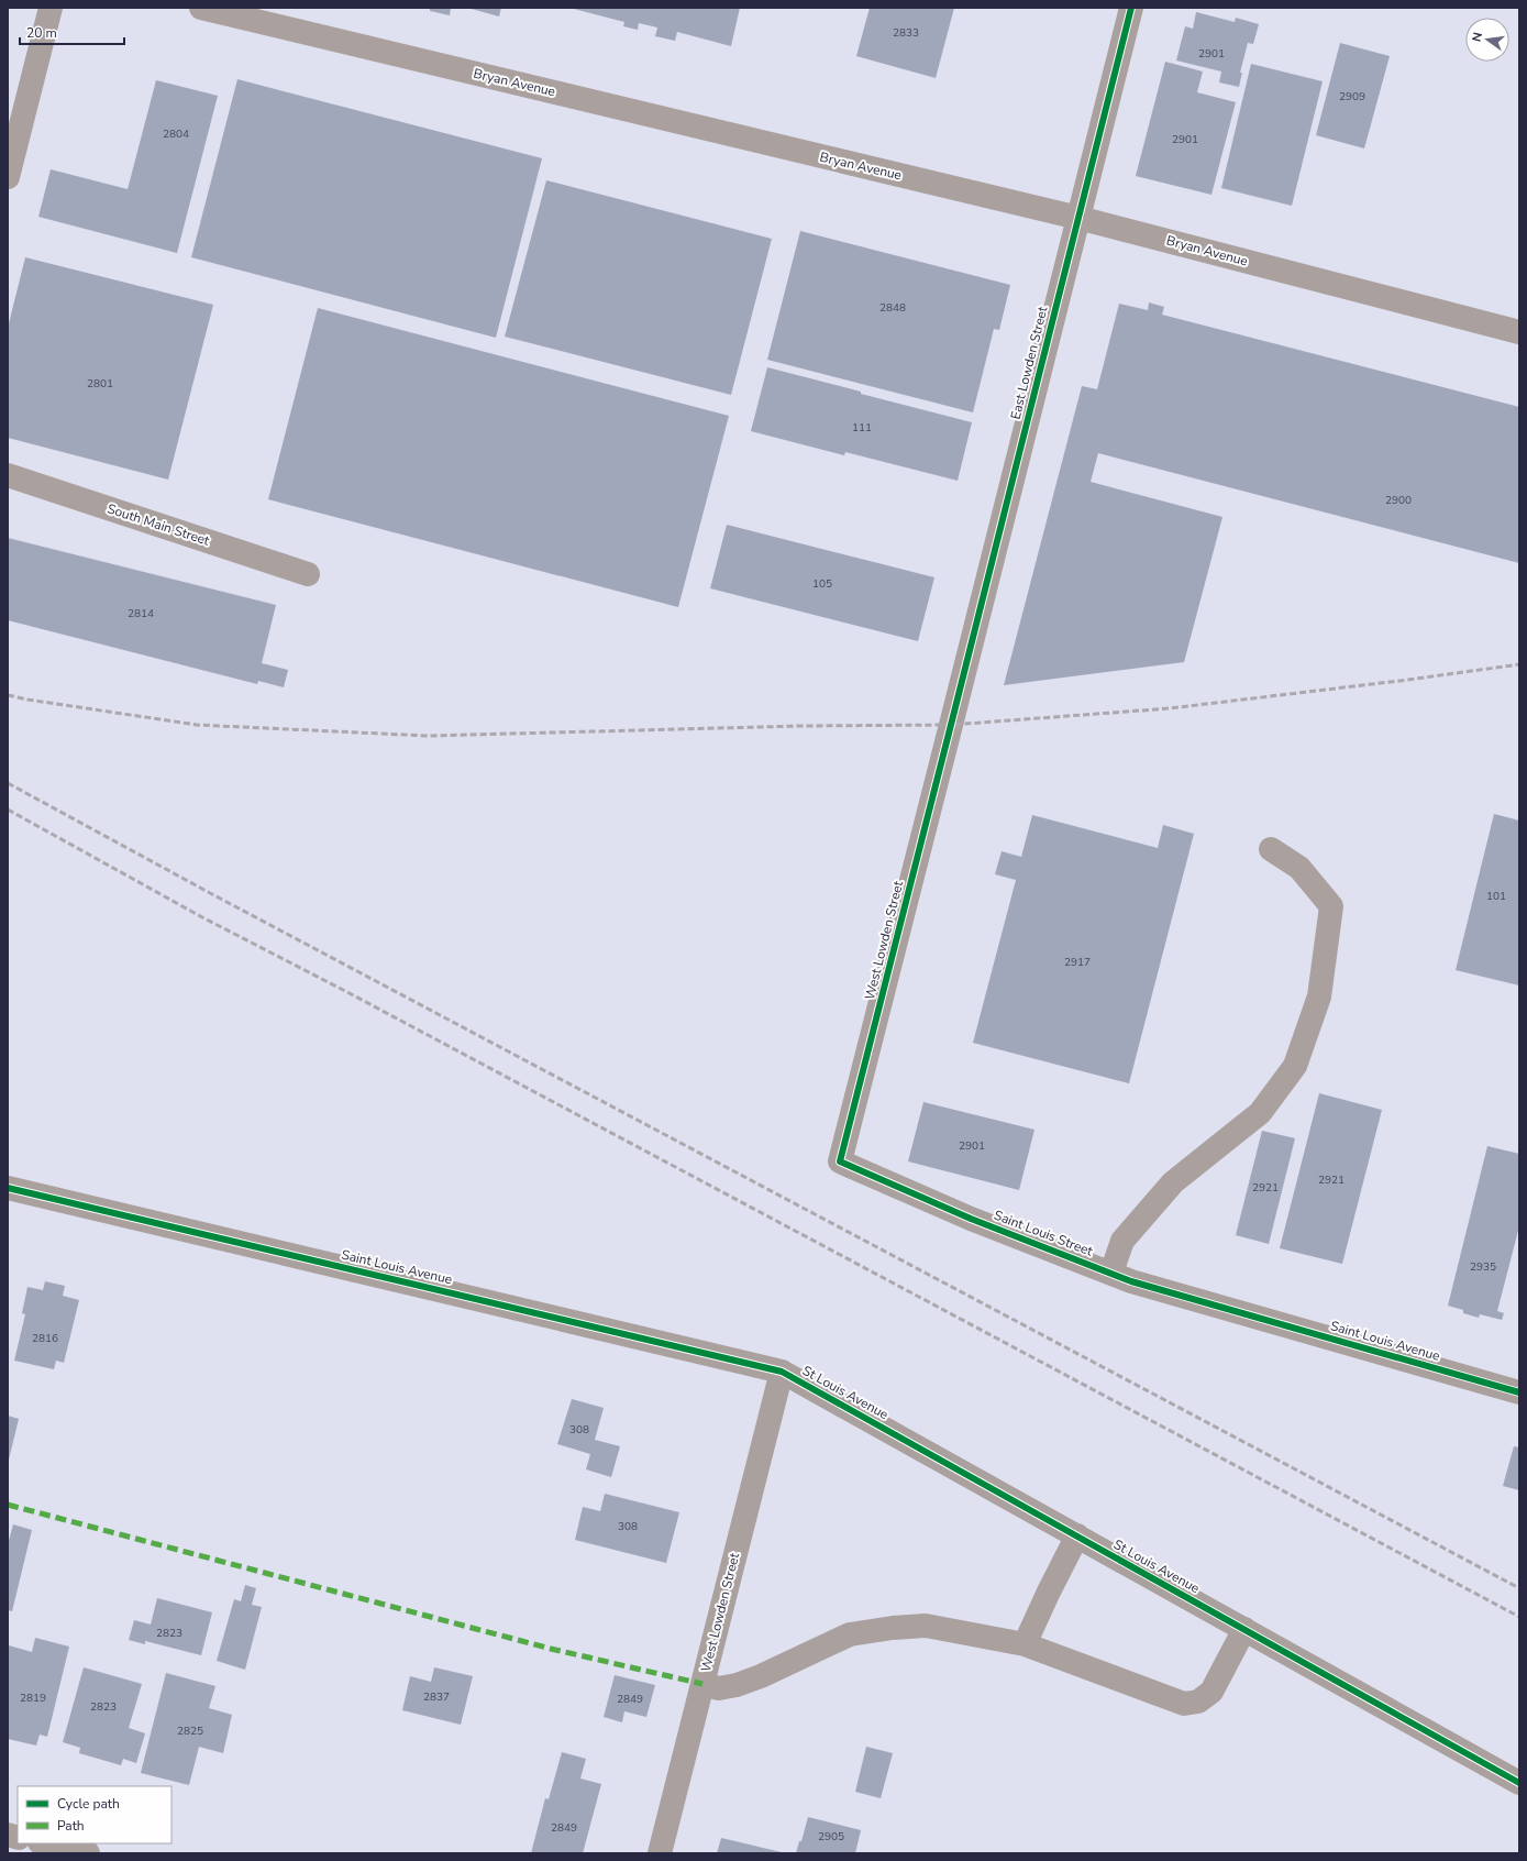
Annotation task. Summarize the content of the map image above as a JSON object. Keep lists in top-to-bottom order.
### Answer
{
  "streets": {
    "street": [
      "Bryan Avenue",
      "East Lowden Street",
      "South Main Street",
      "West Lowden Street",
      "Saint Louis Street",
      "Saint Louis Avenue",
      "St Louis Avenue"
    ]
  },
  "crossings": [
    ["Bryan Avenue", "East Lowden Street"],
    ["East Lowden Street", "West Lowden Street"],
    ["West Lowden Street", "Saint Louis Street"],
    ["West Lowden Street", "Saint Louis Avenue"],
    ["West Lowden Street", "St Louis Avenue"],
    ["Saint Louis Street", "Saint Louis Avenue"],
    ["Saint Louis Avenue", "St Louis Avenue"]
  ],
  "house_numbers": [
    "2833",
    "2901",
    "2909",
    "2804",
    "2901",
    "2848",
    "2801",
    "111",
    "2900",
    "105",
    "2814",
    "101",
    "2917",
    "2901",
    "2921",
    "2921",
    "2935",
    "2816",
    "308",
    "308",
    "2823",
    "2837",
    "2819",
    "2849",
    "2823",
    "2825",
    "2849",
    "2905"
  ],
  "legend": ["Cycle path", "Path"],
  "scale_bar": "20 m",
  "north": "left"
}
